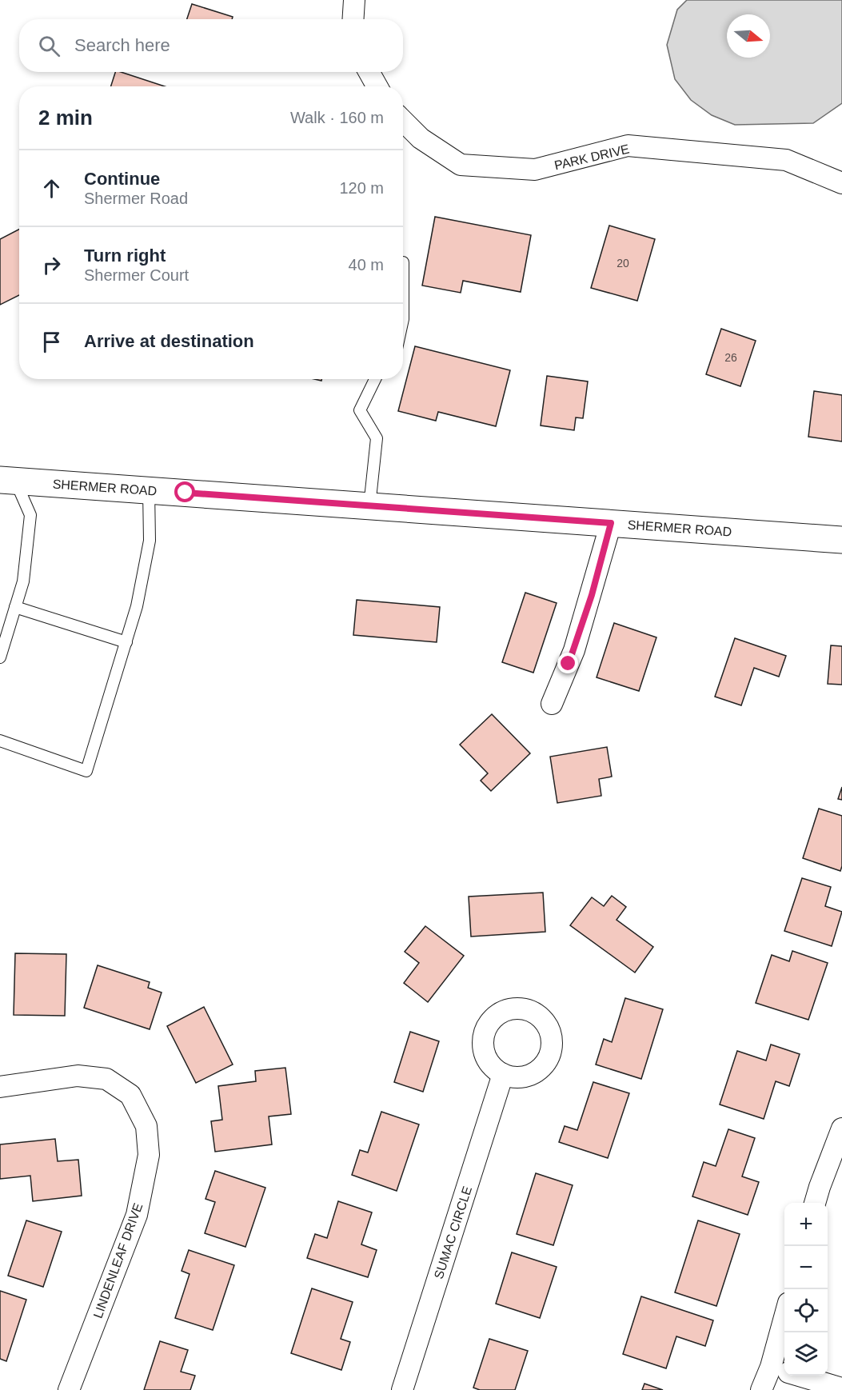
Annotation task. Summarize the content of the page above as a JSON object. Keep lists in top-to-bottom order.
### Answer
{
  "streets": {
    "main road": ["SHERMER ROAD"],
    "street": ["PARK DRIVE", "SUMAC CIRCLE", "LINDENLEAF DRIVE"]
  },
  "house_numbers": ["20", "26"],
  "north": "right",
  "page": {
    "search": "Search here",
    "heading": ["2 min", "Walk · 160 m"],
    "list": [
      ["Continue", "Shermer Road", "120 m"],
      ["Turn right", "Shermer Court", "40 m"],
      "Arrive at destination"
    ],
    "map_buttons": ["+", "−"]
  }
}
